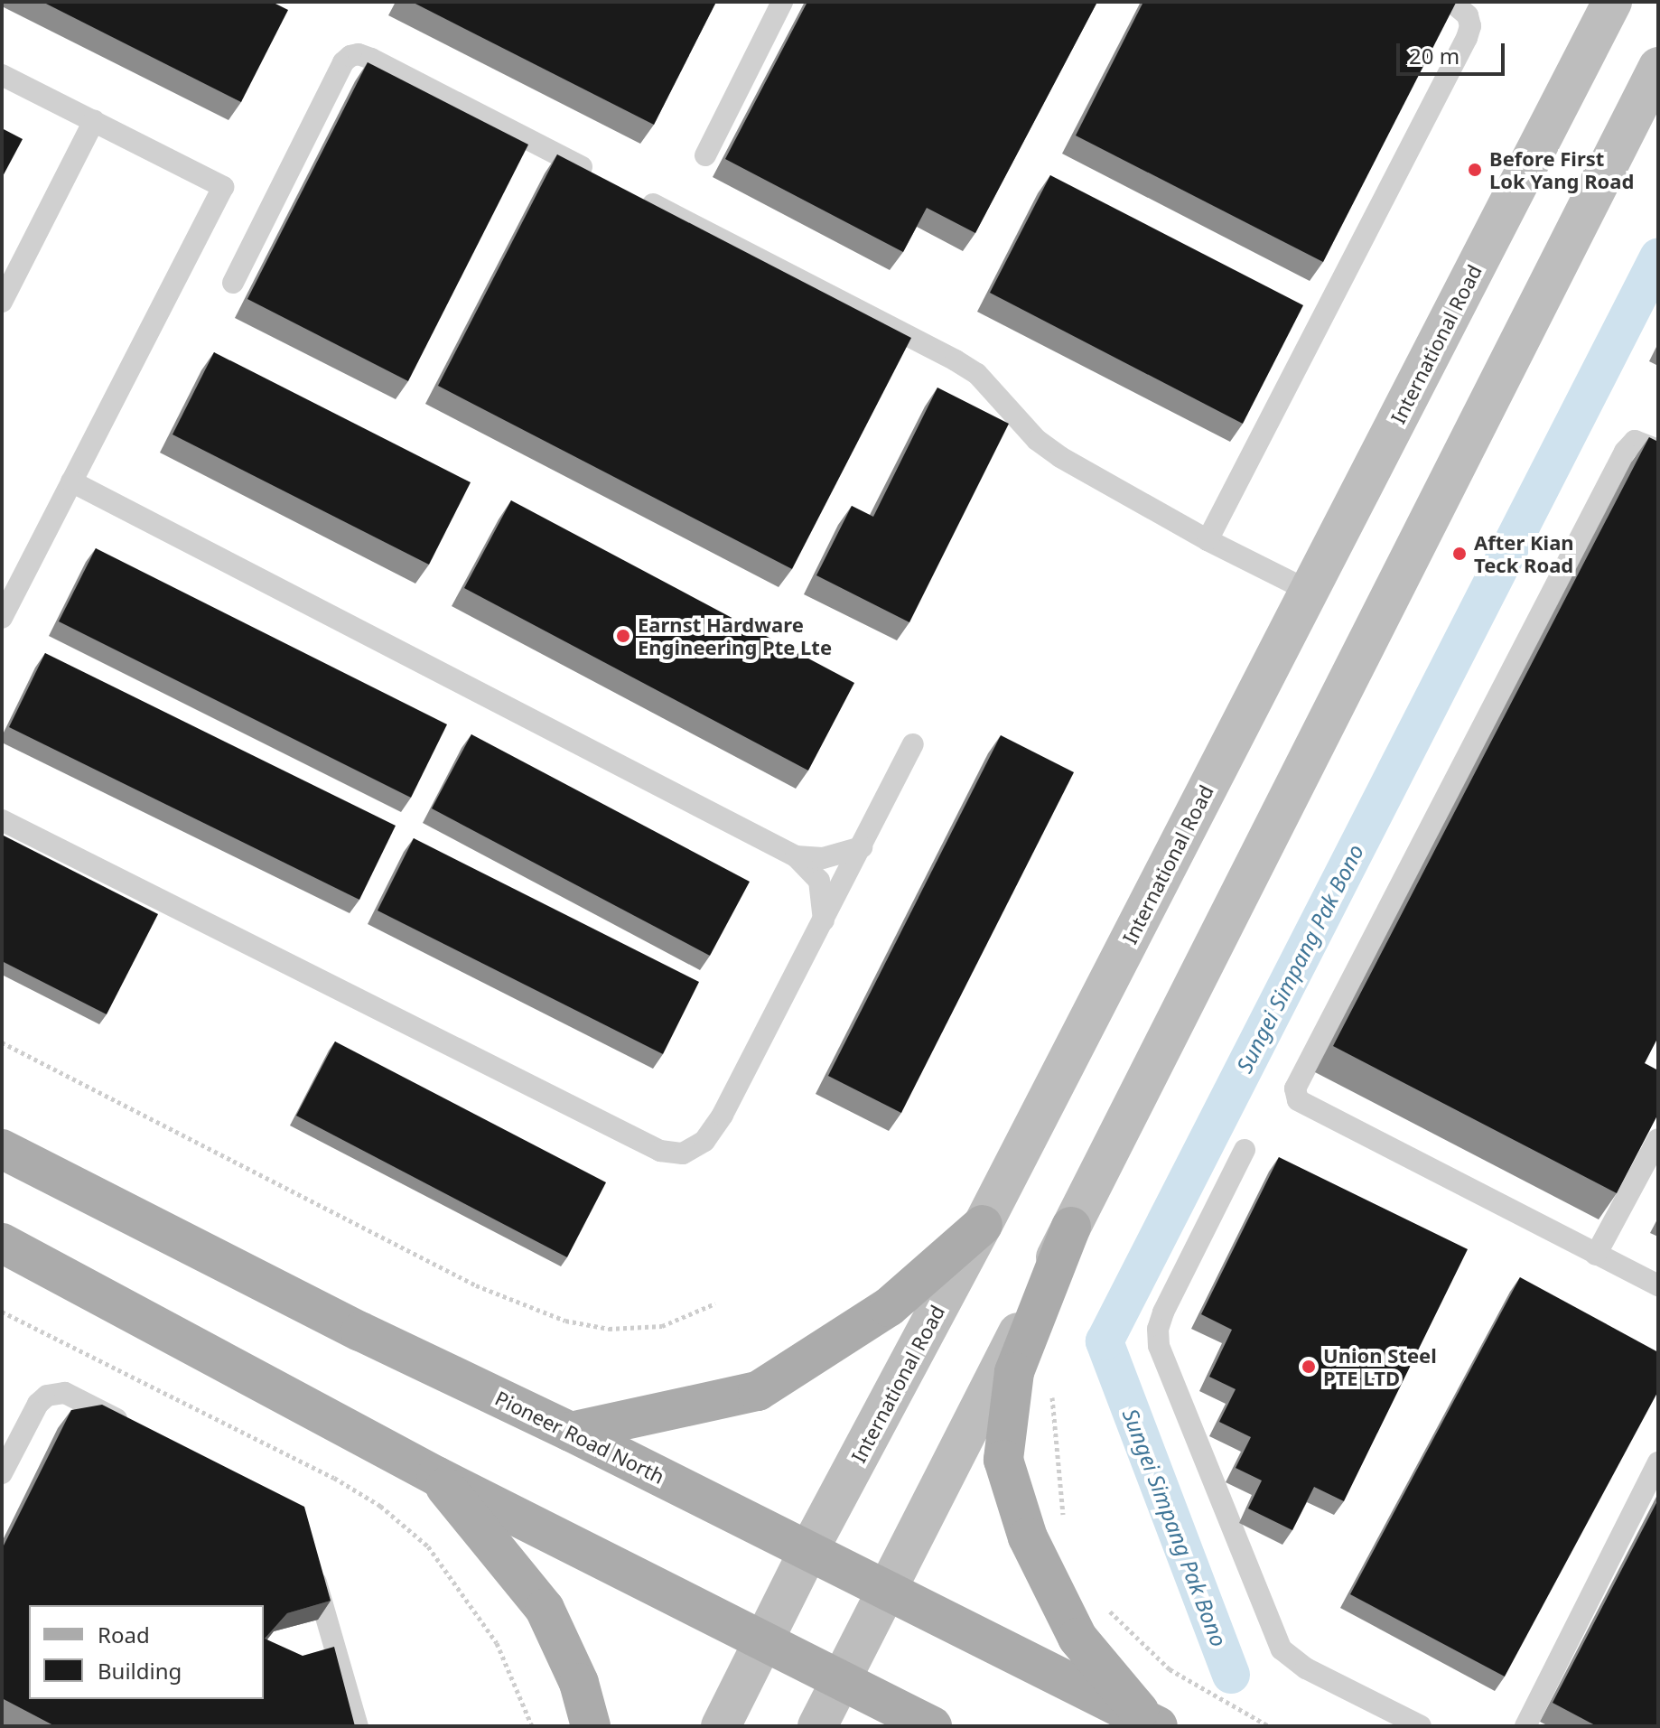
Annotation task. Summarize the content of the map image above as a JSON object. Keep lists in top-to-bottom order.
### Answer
{
  "streets": {
    "main road": ["International Road", "Pioneer Road North"]
  },
  "crossings": [
    ["International Road", "Pioneer Road North"]
  ],
  "water": ["Sungei Simpang Pak Bono"],
  "places": [
    "Before First Lok Yang Road",
    "After Kian Teck Road",
    "Earnst Hardware Engineering Pte Lte",
    "Union Steel PTE LTD"
  ],
  "legend": ["Road", "Building"],
  "scale_bar": "20 m"
}
